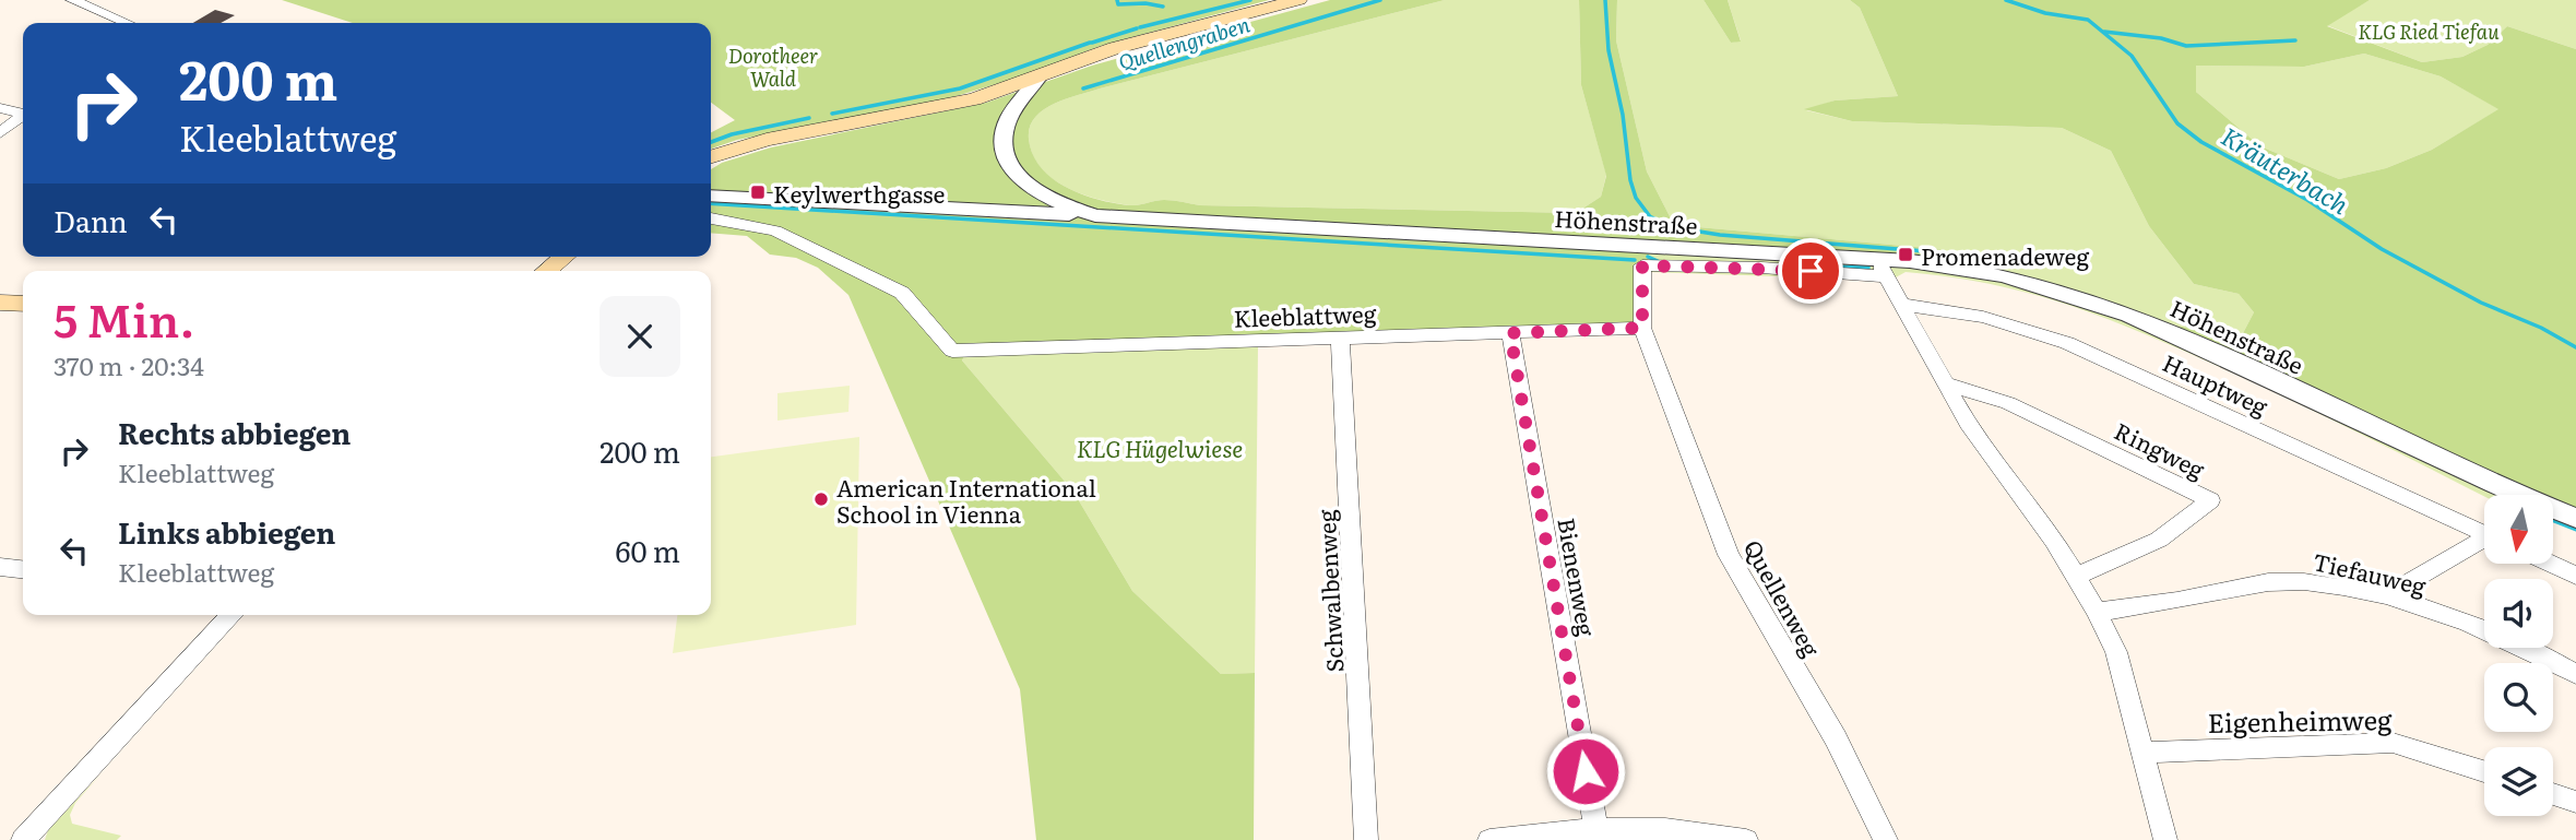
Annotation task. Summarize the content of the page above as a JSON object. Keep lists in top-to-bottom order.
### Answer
{
  "streets": {
    "street": [
      "Höhenstraße",
      "Kleeblattweg",
      "Hauptweg",
      "Ringweg",
      "Tiefauweg",
      "Bienenweg",
      "Schwalbenweg",
      "Quellenweg",
      "Eigenheimweg"
    ]
  },
  "crossings": [
    ["Kleeblattweg", "Bienenweg"],
    ["Kleeblattweg", "Schwalbenweg"],
    ["Kleeblattweg", "Quellenweg"]
  ],
  "water": ["Quellengraben", "Kräuterbach"],
  "parks": ["KLG Ried Tiefau", "Dorotheer Wald", "KLG Hügelwiese"],
  "places": {
    "transit": ["Keylwerthgasse", "Promenadeweg"],
    "other": ["American International School in Vienna"]
  },
  "north": "bottom",
  "page": {
    "turn": ["200 m", "Kleeblattweg"],
    "then": "Dann",
    "heading": ["5 Min.", "370 m · 20:34"],
    "list": [
      {
        "name": "Rechts abbiegen",
        "note": "Kleeblattweg",
        "value": "200 m"
      },
      {
        "name": "Links abbiegen",
        "note": "Kleeblattweg",
        "value": "60 m"
      }
    ]
  }
}
